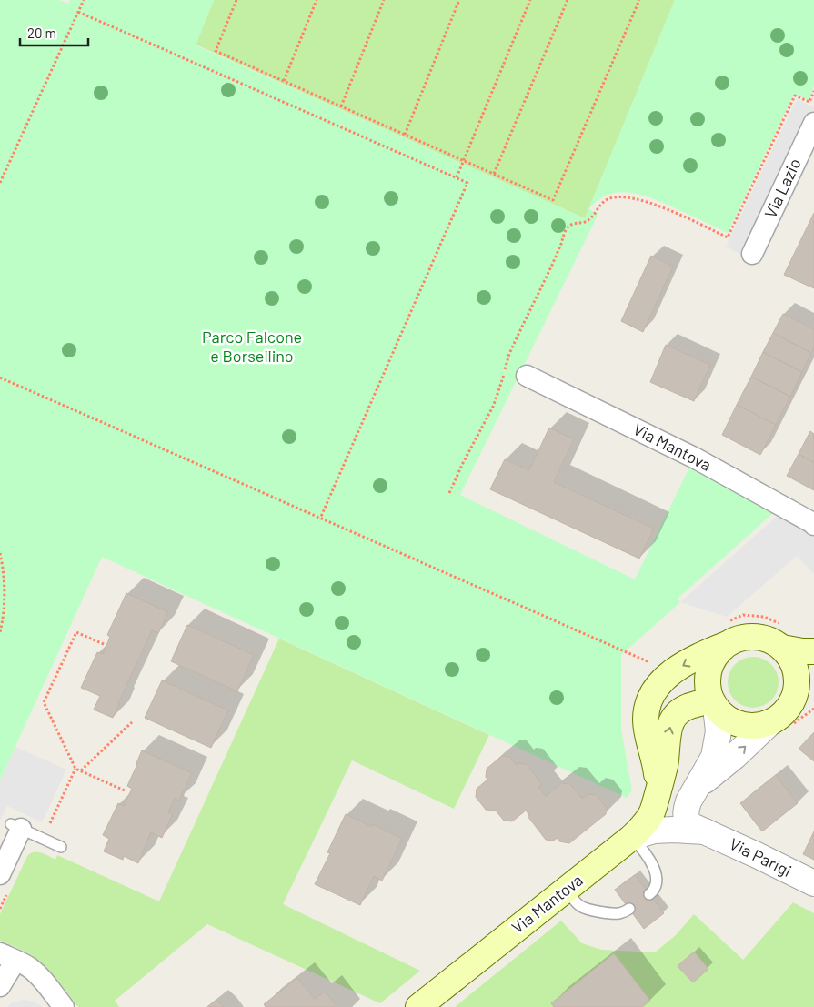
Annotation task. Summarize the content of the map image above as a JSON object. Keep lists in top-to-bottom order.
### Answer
{
  "streets": {
    "main road": ["Via Mantova"],
    "street": ["Via Lazio", "Via Parigi"]
  },
  "crossings": [
    ["Via Mantova", "Via Parigi"]
  ],
  "parks": ["Parco Falcone e Borsellino"],
  "scale_bar": "20 m"
}
